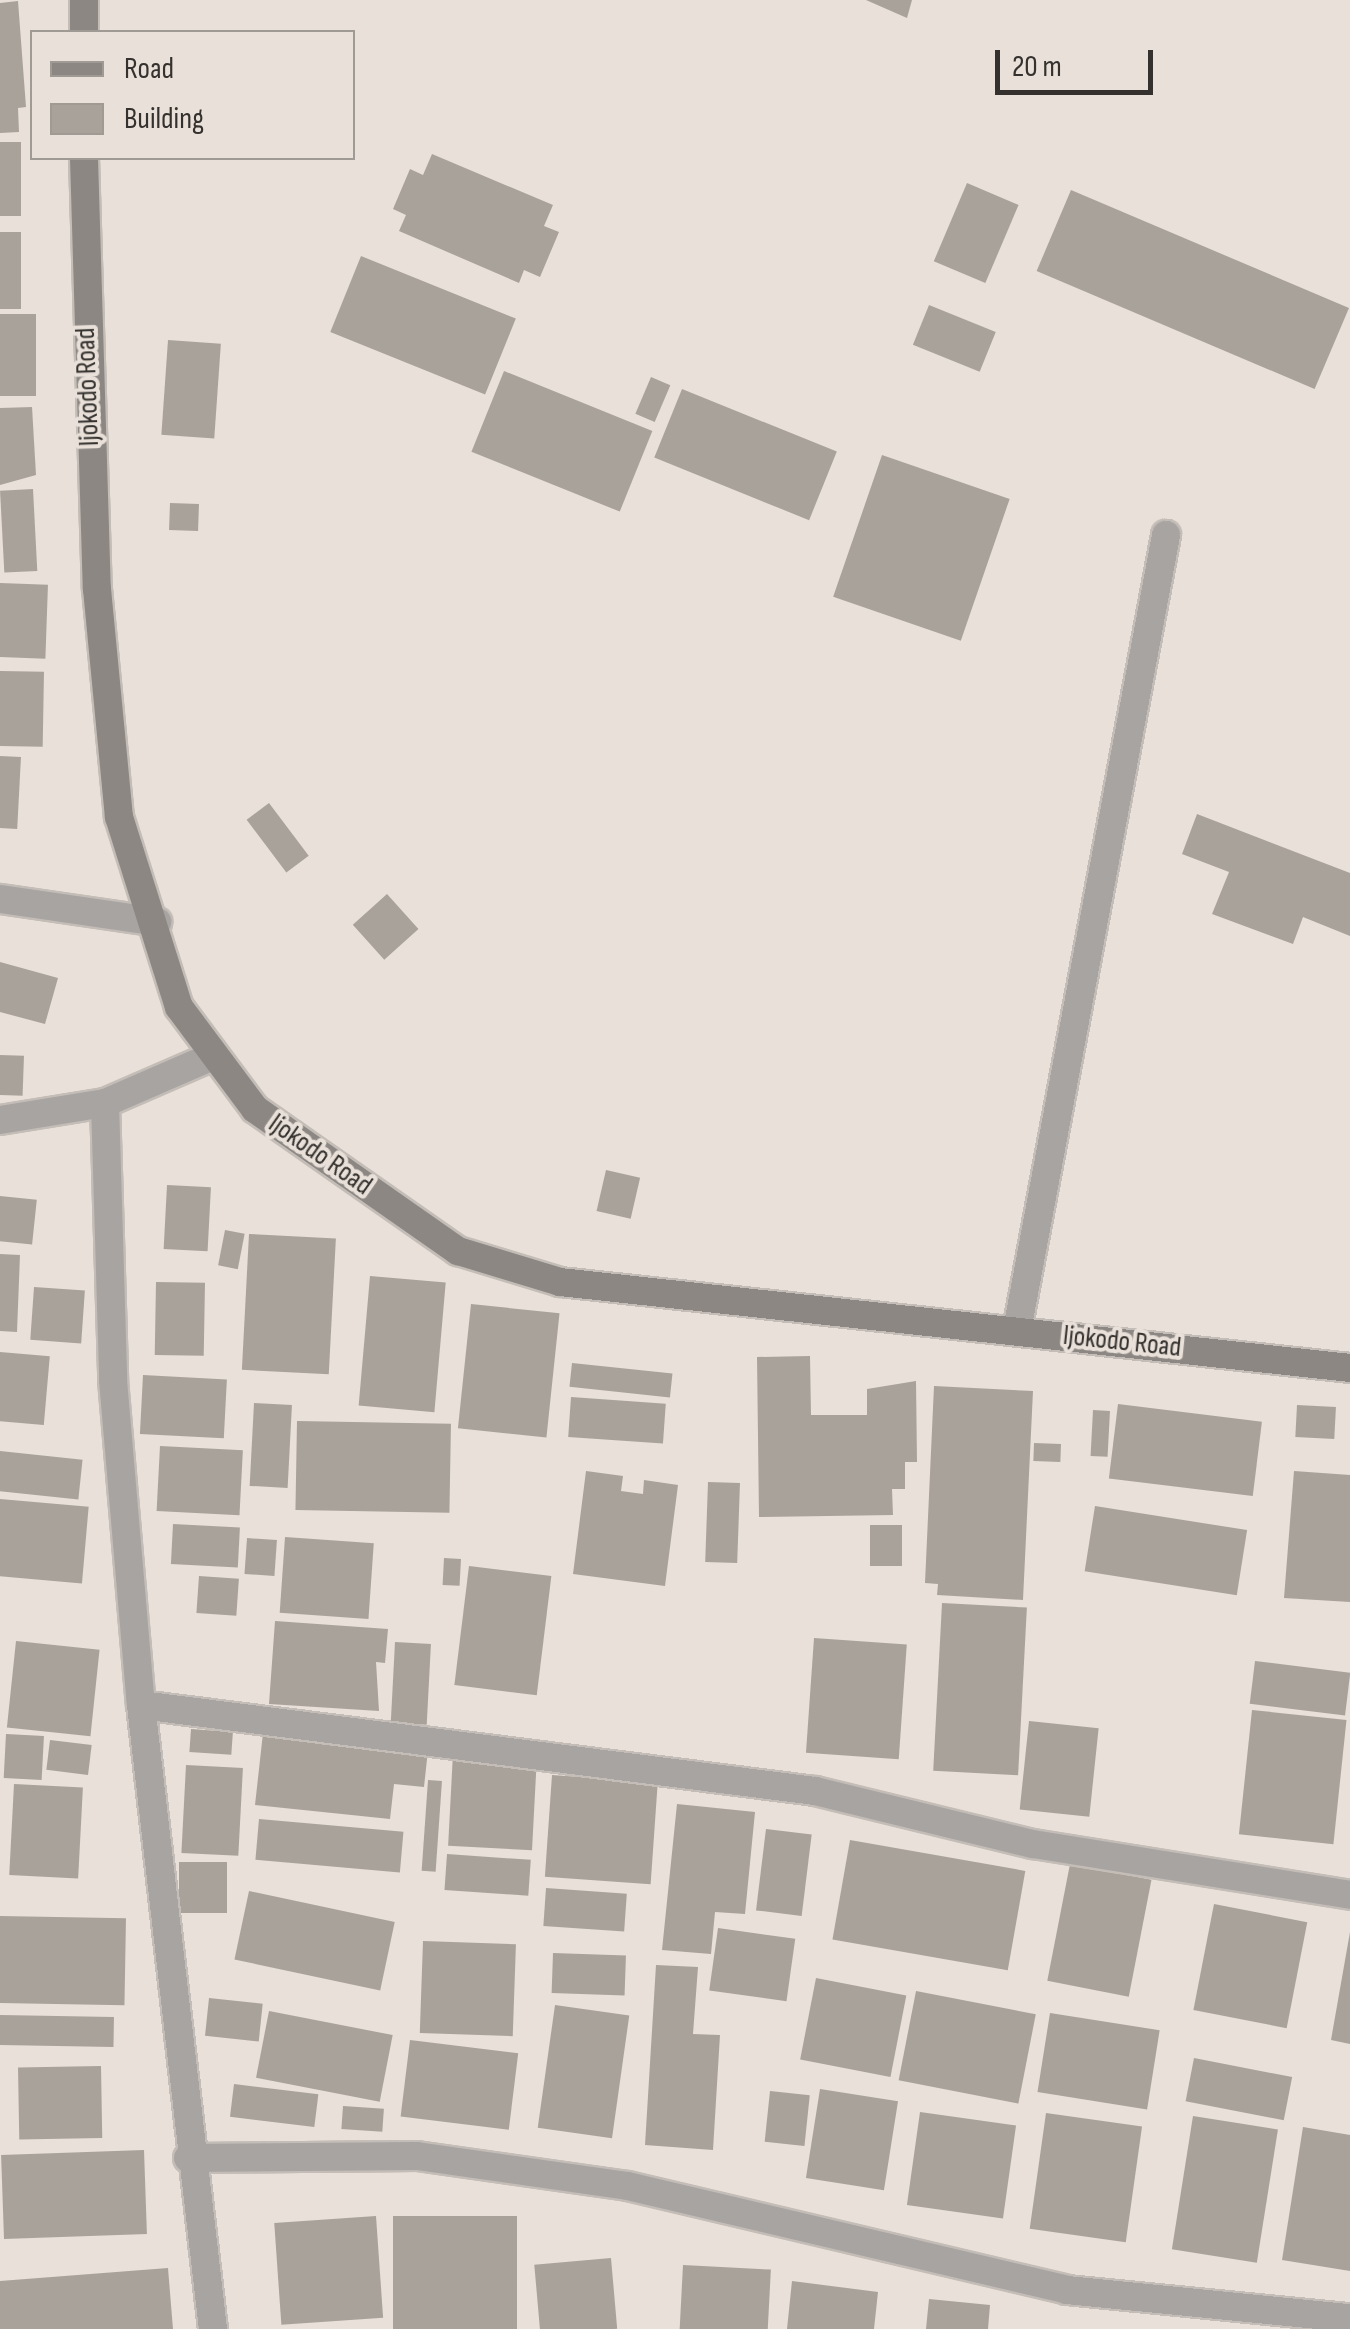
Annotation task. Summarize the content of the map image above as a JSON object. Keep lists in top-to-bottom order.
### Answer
{
  "streets": {
    "main road": ["Ijokodo Road"]
  },
  "legend": ["Road", "Building"],
  "scale_bar": "20 m"
}
